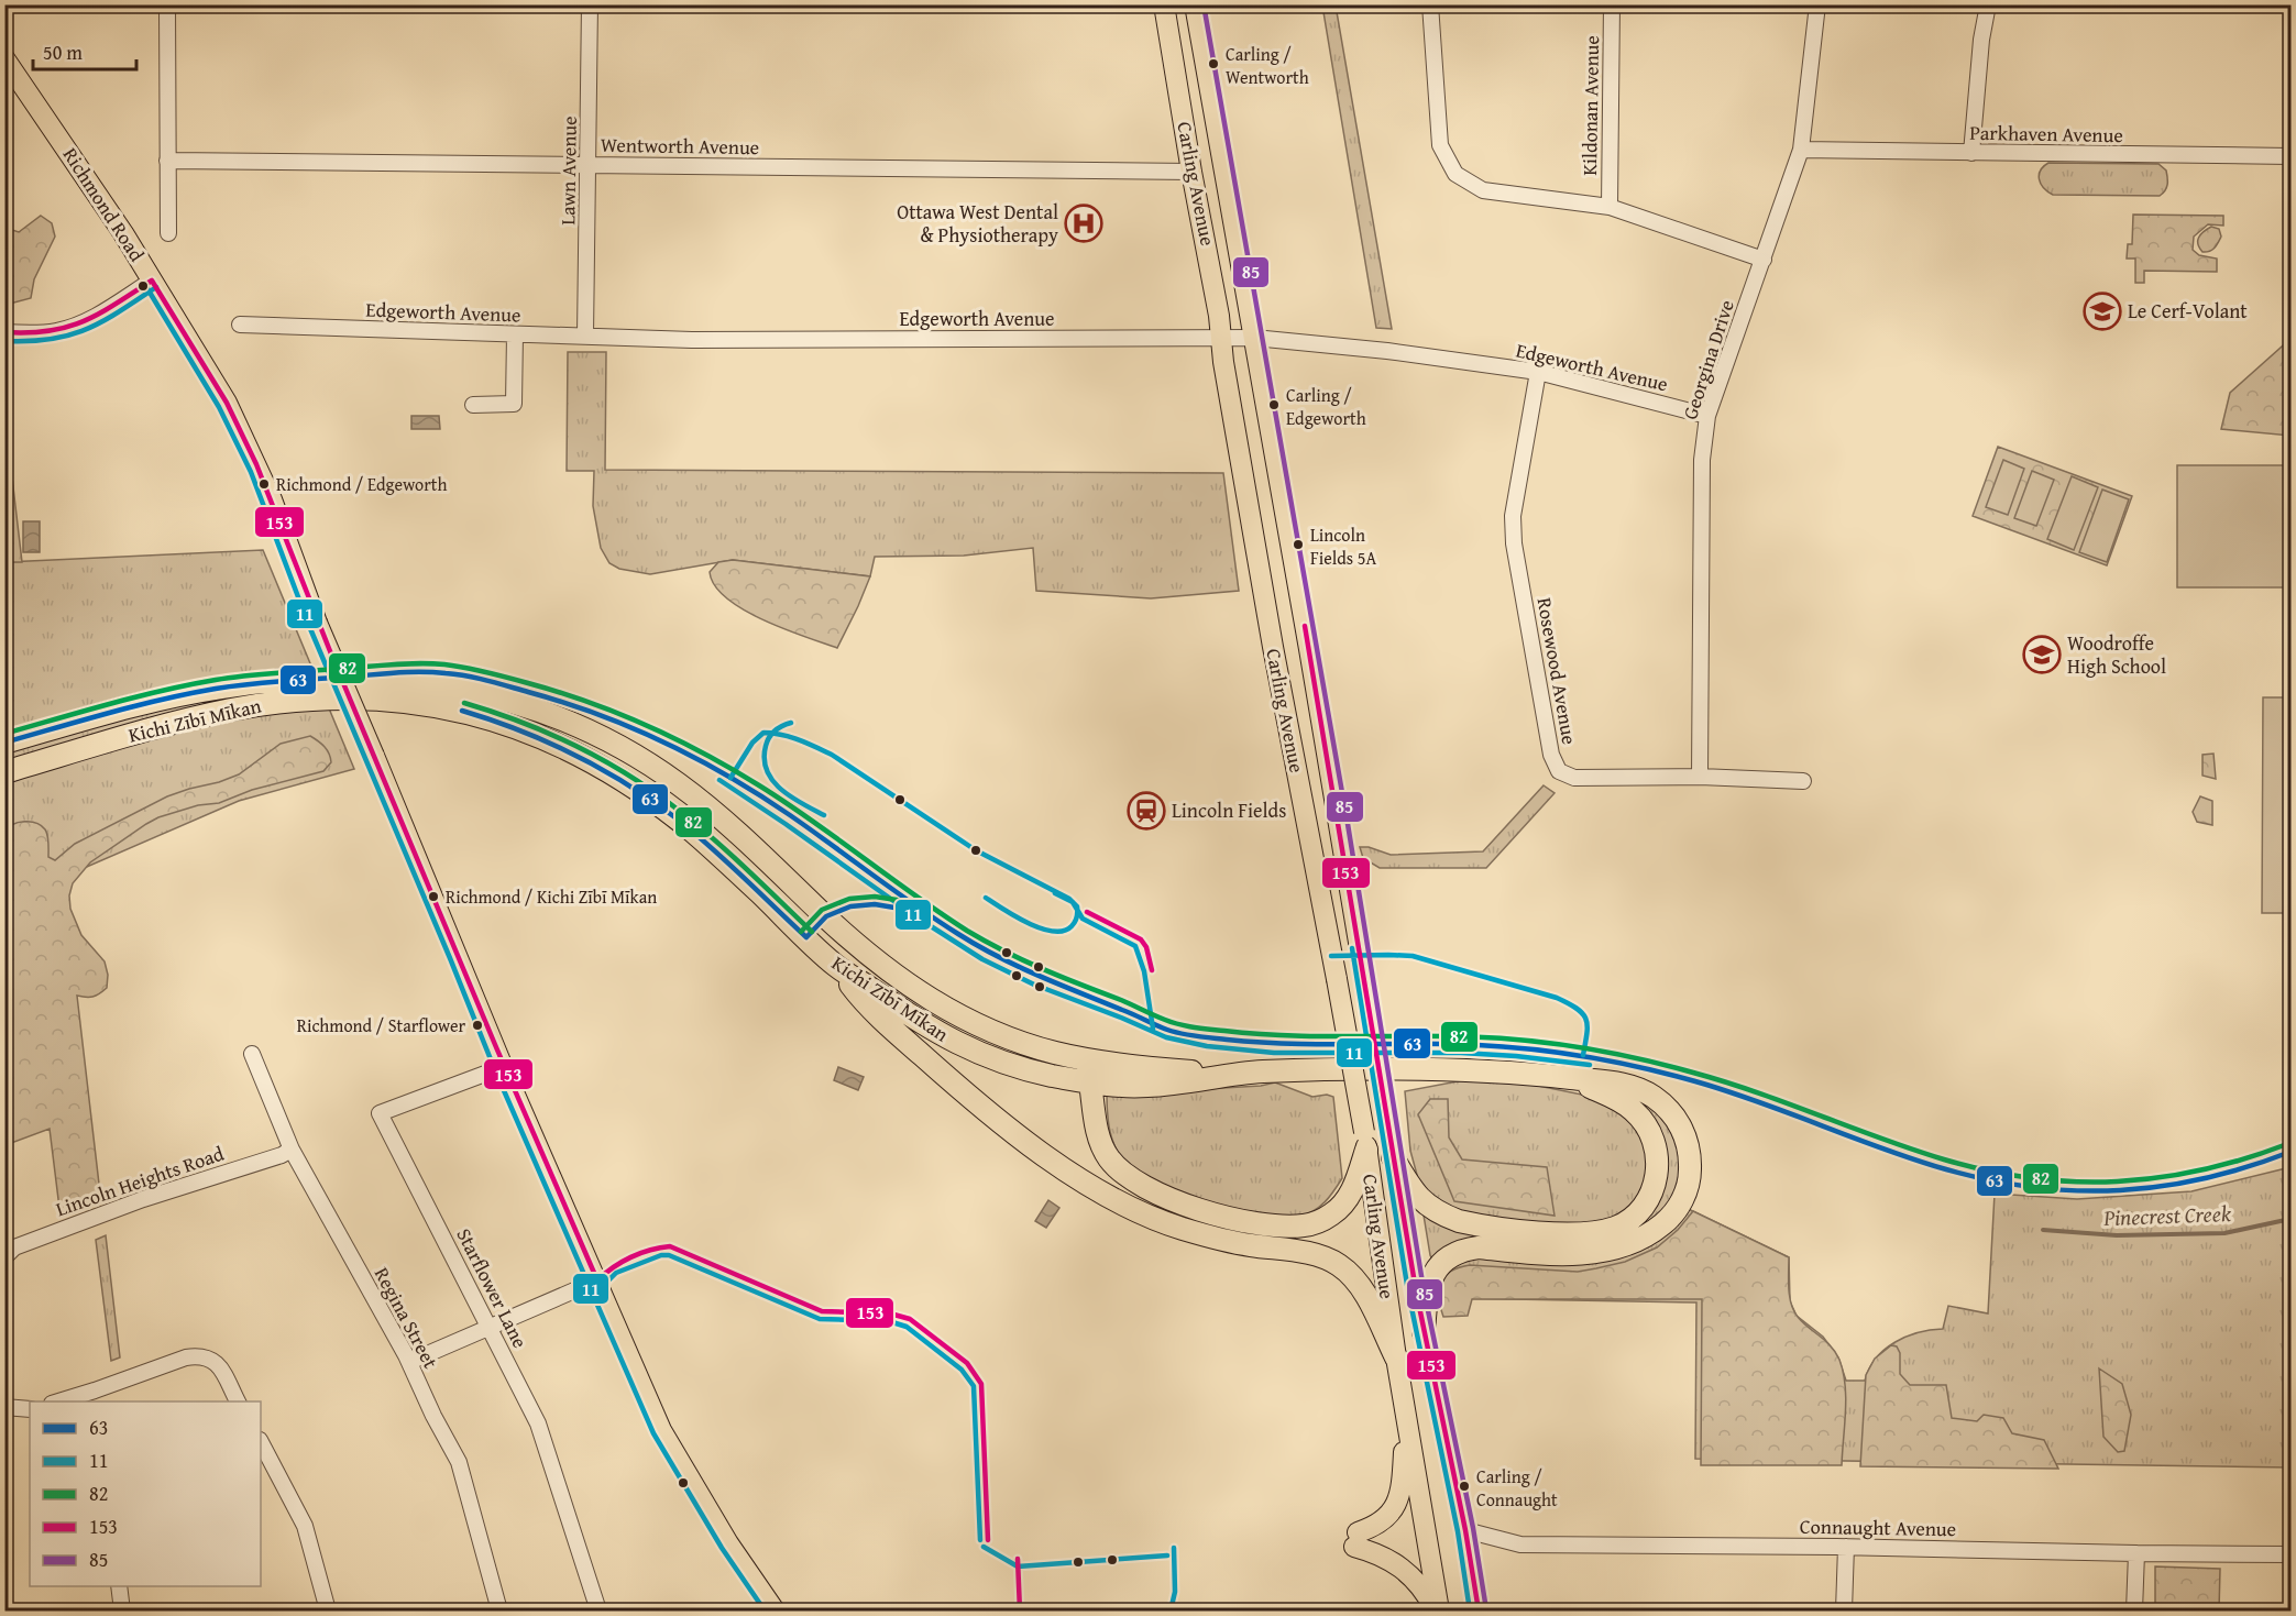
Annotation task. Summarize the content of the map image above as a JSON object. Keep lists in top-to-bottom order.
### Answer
{
  "streets": {
    "highway": ["Kichi Zībī Mīkan"],
    "main road": ["Carling Avenue", "Richmond Road"],
    "street": [
      "Kildonan Avenue",
      "Parkhaven Avenue",
      "Wentworth Avenue",
      "Lawn Avenue",
      "Edgeworth Avenue",
      "Georgina Drive",
      "Rosewood Avenue",
      "Lincoln Heights Road",
      "Starflower Lane",
      "Regina Street",
      "Connaught Avenue"
    ]
  },
  "crossings": [
    ["Parkhaven Avenue", "Georgina Drive"],
    ["Wentworth Avenue", "Lawn Avenue"],
    ["Wentworth Avenue", "Carling Avenue"],
    ["Lawn Avenue", "Edgeworth Avenue"],
    ["Carling Avenue", "Edgeworth Avenue"],
    ["Carling Avenue", "Kichi Zībī Mīkan"],
    ["Carling Avenue", "Connaught Avenue"],
    ["Richmond Road", "Starflower Lane"],
    ["Edgeworth Avenue", "Georgina Drive"],
    ["Edgeworth Avenue", "Rosewood Avenue"],
    ["Georgina Drive", "Rosewood Avenue"],
    ["Lincoln Heights Road", "Regina Street"]
  ],
  "water": ["Pinecrest Creek"],
  "places": {
    "other": [
      "Carling / Wentworth",
      "Carling / Edgeworth",
      "Richmond / Edgeworth",
      "Lincoln Fields 5A",
      "Richmond / Kichi Zībī Mīkan",
      "Richmond / Starflower",
      "Carling / Connaught"
    ],
    "hospital": ["Ottawa West Dental & Physiotherapy"],
    "school or university": ["Le Cerf-Volant", "Woodroffe High School"],
    "station": ["Lincoln Fields"]
  },
  "lines": [
    "transit line 85",
    "transit line 153",
    "transit line 11",
    "transit line 82",
    "transit line 63"
  ],
  "legend": [
    "63",
    "11",
    "82",
    "153",
    "85"
  ],
  "scale_bar": "50 m"
}
